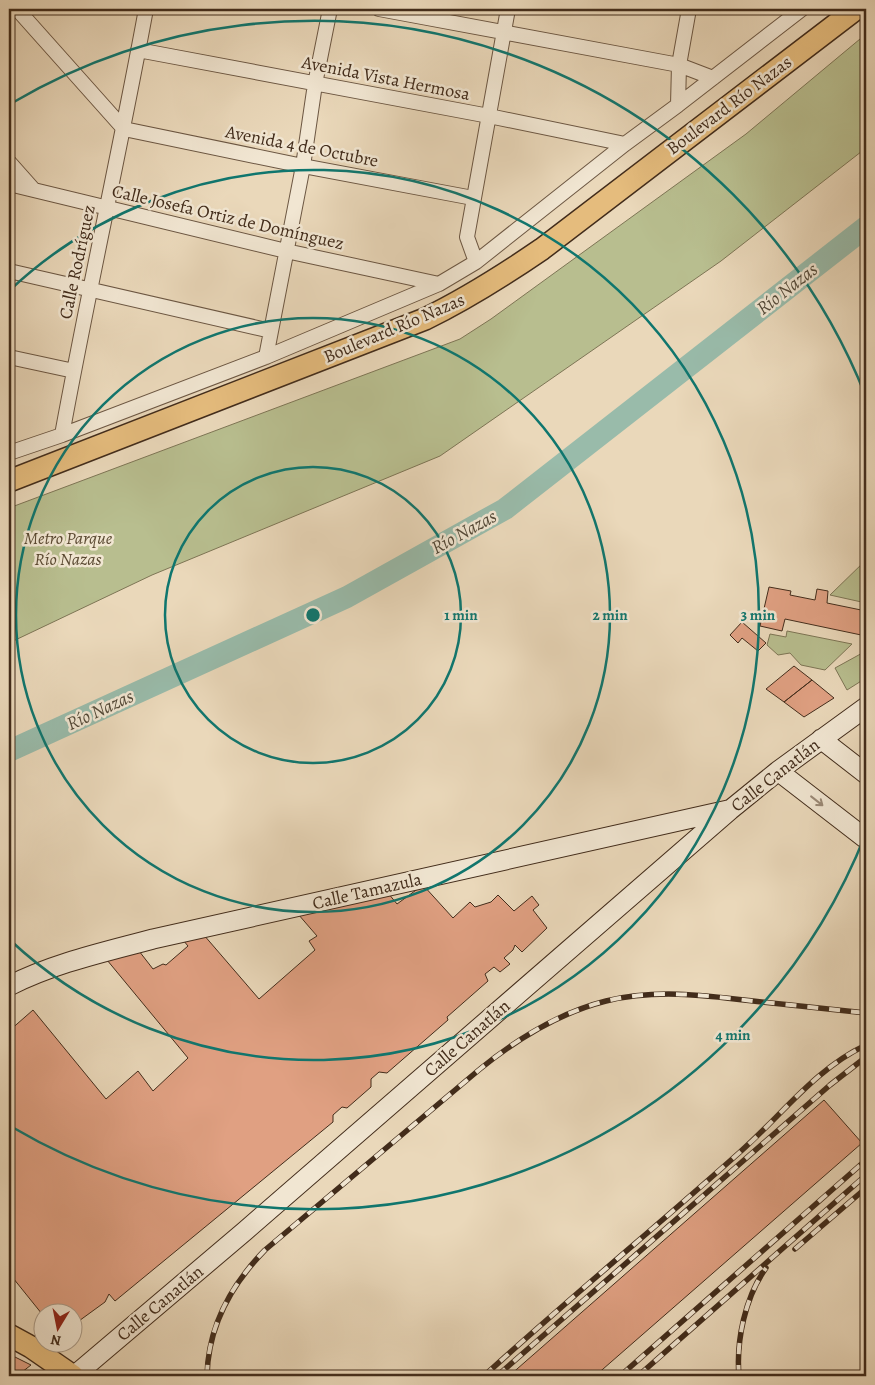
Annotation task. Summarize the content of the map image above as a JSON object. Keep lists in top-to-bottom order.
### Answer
{
  "streets": {
    "main road": ["Boulevard Río Nazas"],
    "street": [
      "Avenida Vista Hermosa",
      "Avenida 4 de Octubre",
      "Calle Josefa Ortiz de Domínguez",
      "Calle Rodríguez",
      "Calle Canatlán",
      "Calle Tamazula"
    ]
  },
  "crossings": [
    ["Avenida Vista Hermosa", "Boulevard Río Nazas"],
    ["Avenida Vista Hermosa", "Calle Rodríguez"],
    ["Boulevard Río Nazas", "Calle Josefa Ortiz de Domínguez"],
    ["Boulevard Río Nazas", "Calle Rodríguez"],
    ["Avenida 4 de Octubre", "Calle Rodríguez"],
    ["Calle Josefa Ortiz de Domínguez", "Calle Rodríguez"],
    ["Calle Canatlán", "Calle Tamazula"]
  ],
  "water": ["Río Nazas"],
  "parks": ["Metro Parque Río Nazas"],
  "north": "bottom",
  "rings": [
    "1 min",
    "2 min",
    "3 min",
    "4 min"
  ]
}
